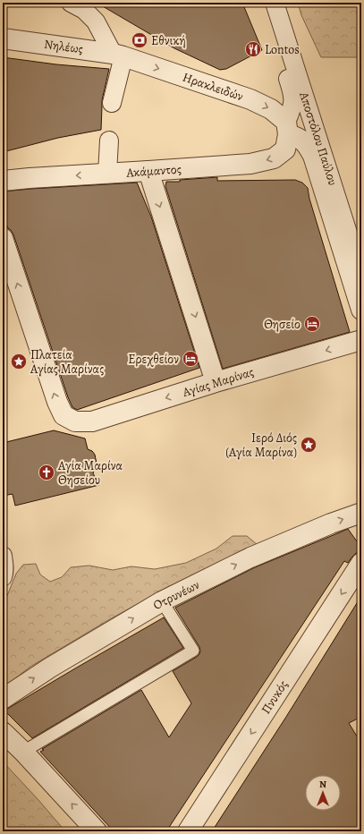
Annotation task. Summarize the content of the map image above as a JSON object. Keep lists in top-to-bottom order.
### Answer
{
  "streets": {
    "street": [
      "Νηλέως",
      "Ηρακλειδών",
      "Αποστόλου Παύλου",
      "Ακάμαντος",
      "Αγίας Μαρίνας",
      "Οτρυνέων",
      "Πνυκός"
    ]
  },
  "crossings": [
    ["Νηλέως", "Ηρακλειδών"],
    ["Ηρακλειδών", "Αποστόλου Παύλου"],
    ["Ηρακλειδών", "Ακάμαντος"],
    ["Αποστόλου Παύλου", "Ακάμαντος"]
  ],
  "one_way": [
    "Ηρακλειδών",
    "Ακάμαντος",
    "Οτρυνέων",
    "Πνυκός"
  ],
  "places": {
    "bank": ["Εθνική"],
    "restaurant": ["Lontos"],
    "hotel": ["Θησείο", "Ερεχθείον"],
    "place": ["Πλατεία Αγίας Μαρίνας", "Ιερό Διός (Αγία Μαρίνα)"],
    "church": ["Αγία Μαρίνα Θησείου"]
  },
  "north": "top"
}
